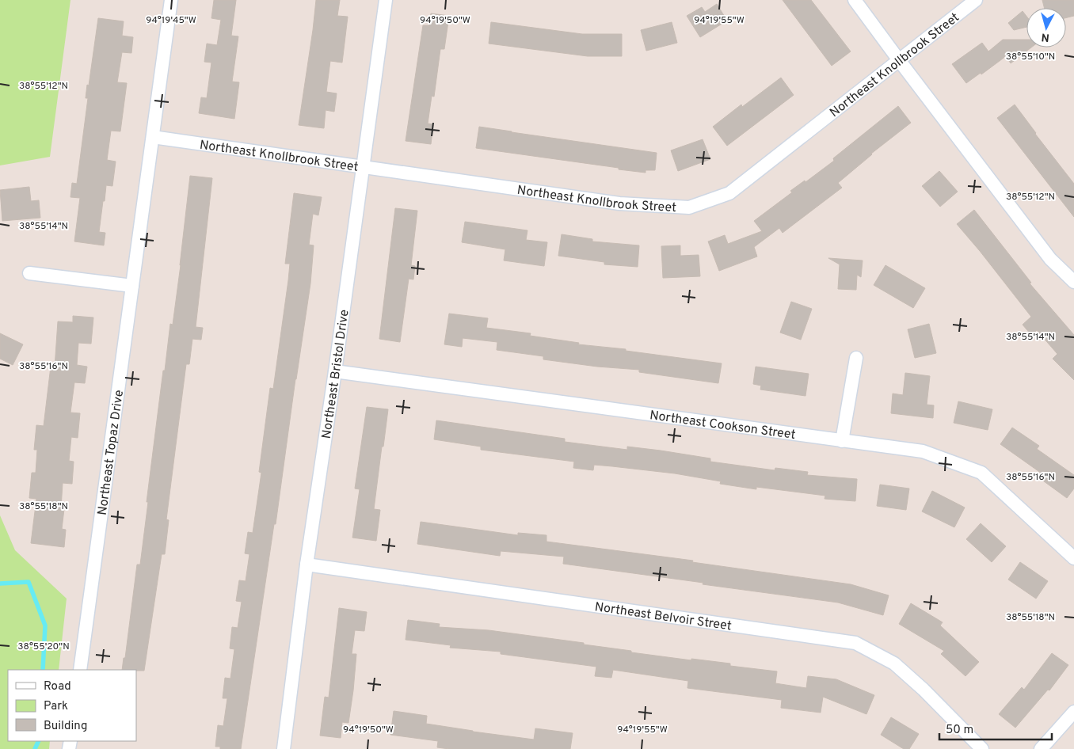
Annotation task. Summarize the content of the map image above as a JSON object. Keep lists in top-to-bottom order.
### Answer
{
  "streets": {
    "street": [
      "Northeast Knollbrook Street",
      "Northeast Bristol Drive",
      "Northeast Cookson Street",
      "Northeast Topaz Drive",
      "Northeast Belvoir Street"
    ]
  },
  "crossings": [
    ["Northeast Knollbrook Street", "Northeast Bristol Drive"],
    ["Northeast Knollbrook Street", "Northeast Topaz Drive"],
    ["Northeast Bristol Drive", "Northeast Cookson Street"],
    ["Northeast Bristol Drive", "Northeast Belvoir Street"]
  ],
  "legend": ["Road", "Park", "Building"],
  "scale_bar": "50 m",
  "north": "bottom",
  "coordinates": [
    "94°19'45\"W",
    "94°19'50\"W",
    "94°19'55\"W",
    "38°55'10\"N",
    "38°55'12\"N",
    "38°55'14\"N",
    "38°55'16\"N",
    "38°55'18\"N",
    "38°55'20\"N"
  ]
}
